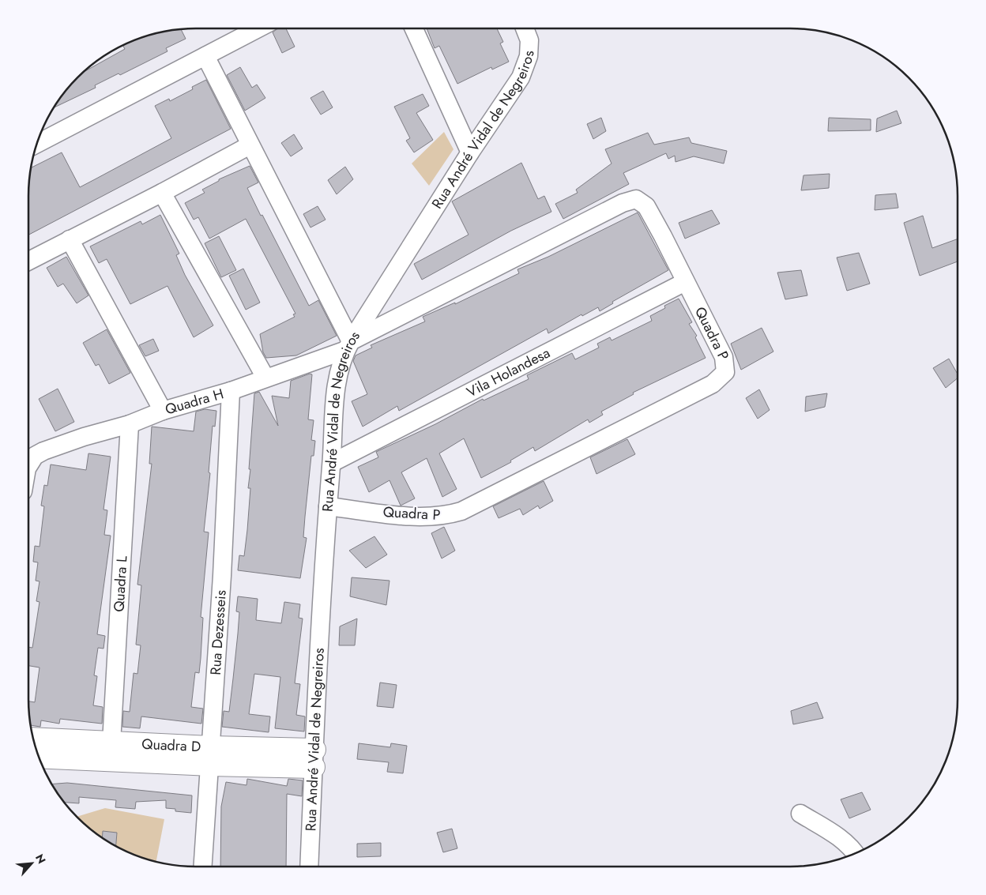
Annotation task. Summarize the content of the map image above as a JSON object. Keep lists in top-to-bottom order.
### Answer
{
  "streets": {
    "street": [
      "Rua André Vidal de Negreiros",
      "Quadra P",
      "Vila Holandesa",
      "Quadra H",
      "Quadra L",
      "Rua Dezesseis",
      "Quadra D"
    ]
  },
  "crossings": [
    ["Rua André Vidal de Negreiros", "Quadra P"],
    ["Rua André Vidal de Negreiros", "Vila Holandesa"],
    ["Rua André Vidal de Negreiros", "Quadra H"],
    ["Rua André Vidal de Negreiros", "Quadra D"],
    ["Quadra P", "Vila Holandesa"],
    ["Quadra P", "Quadra H"],
    ["Quadra H", "Quadra L"],
    ["Quadra H", "Rua Dezesseis"],
    ["Quadra L", "Quadra D"],
    ["Rua Dezesseis", "Quadra D"]
  ],
  "north": "top right"
}
